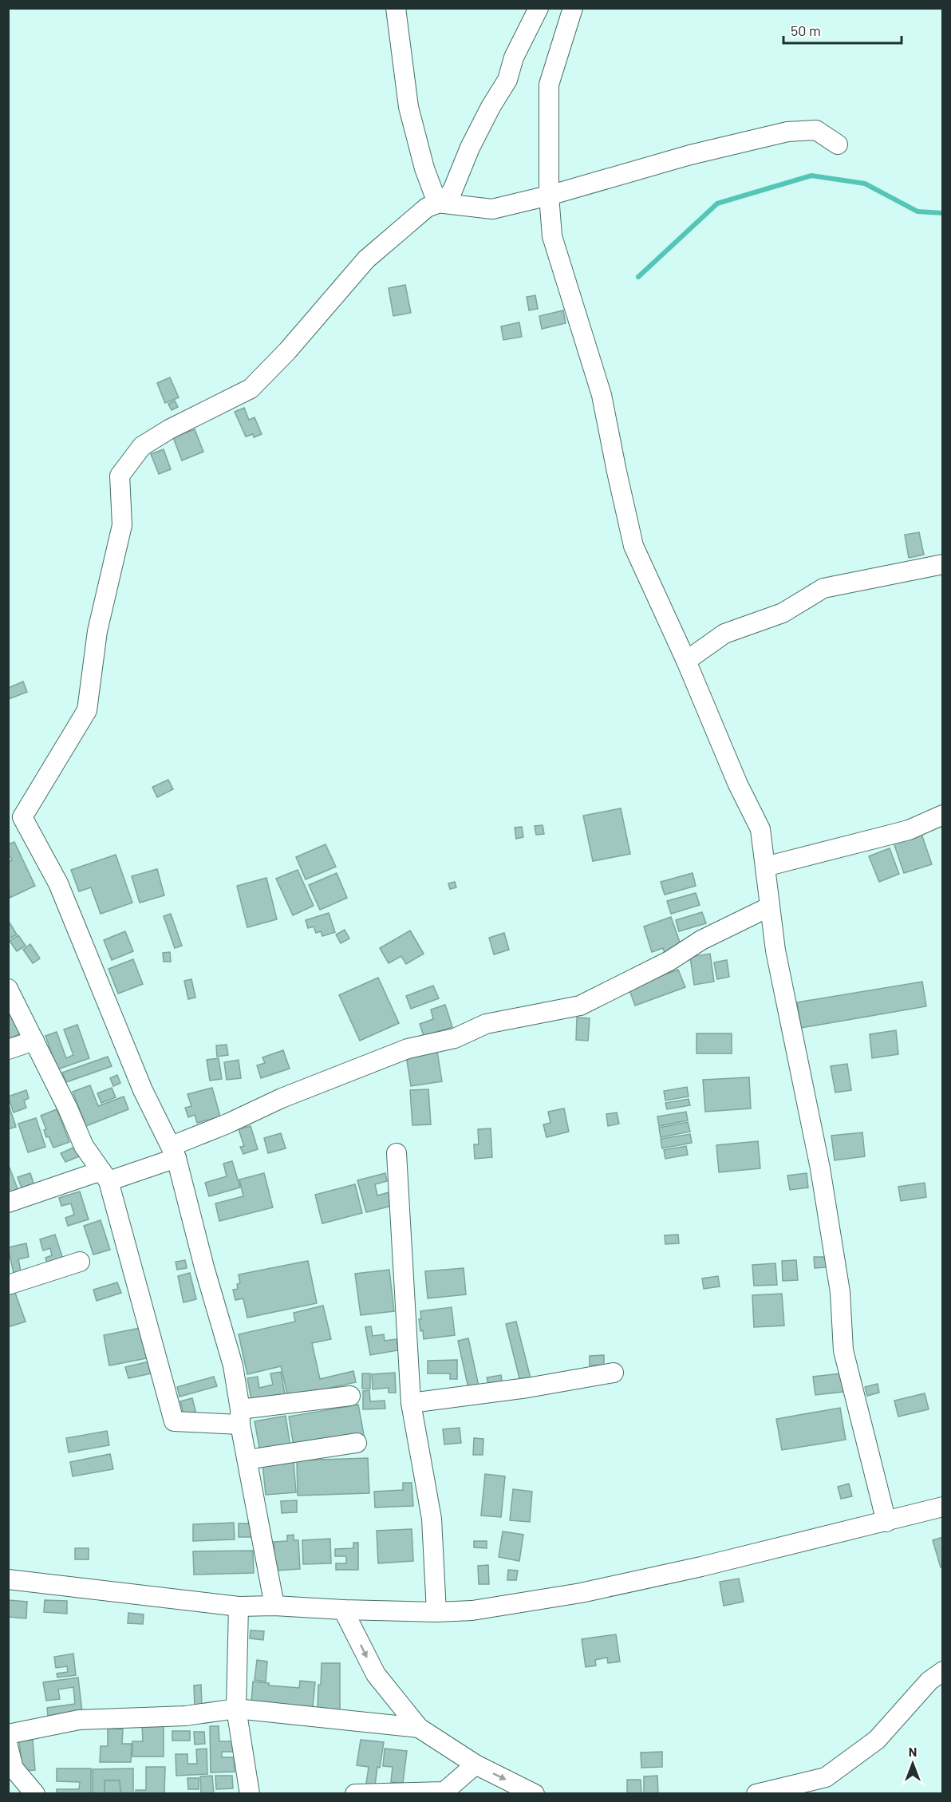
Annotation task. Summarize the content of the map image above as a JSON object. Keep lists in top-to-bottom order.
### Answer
{
  "scale_bar": "50 m",
  "north": "top"
}
